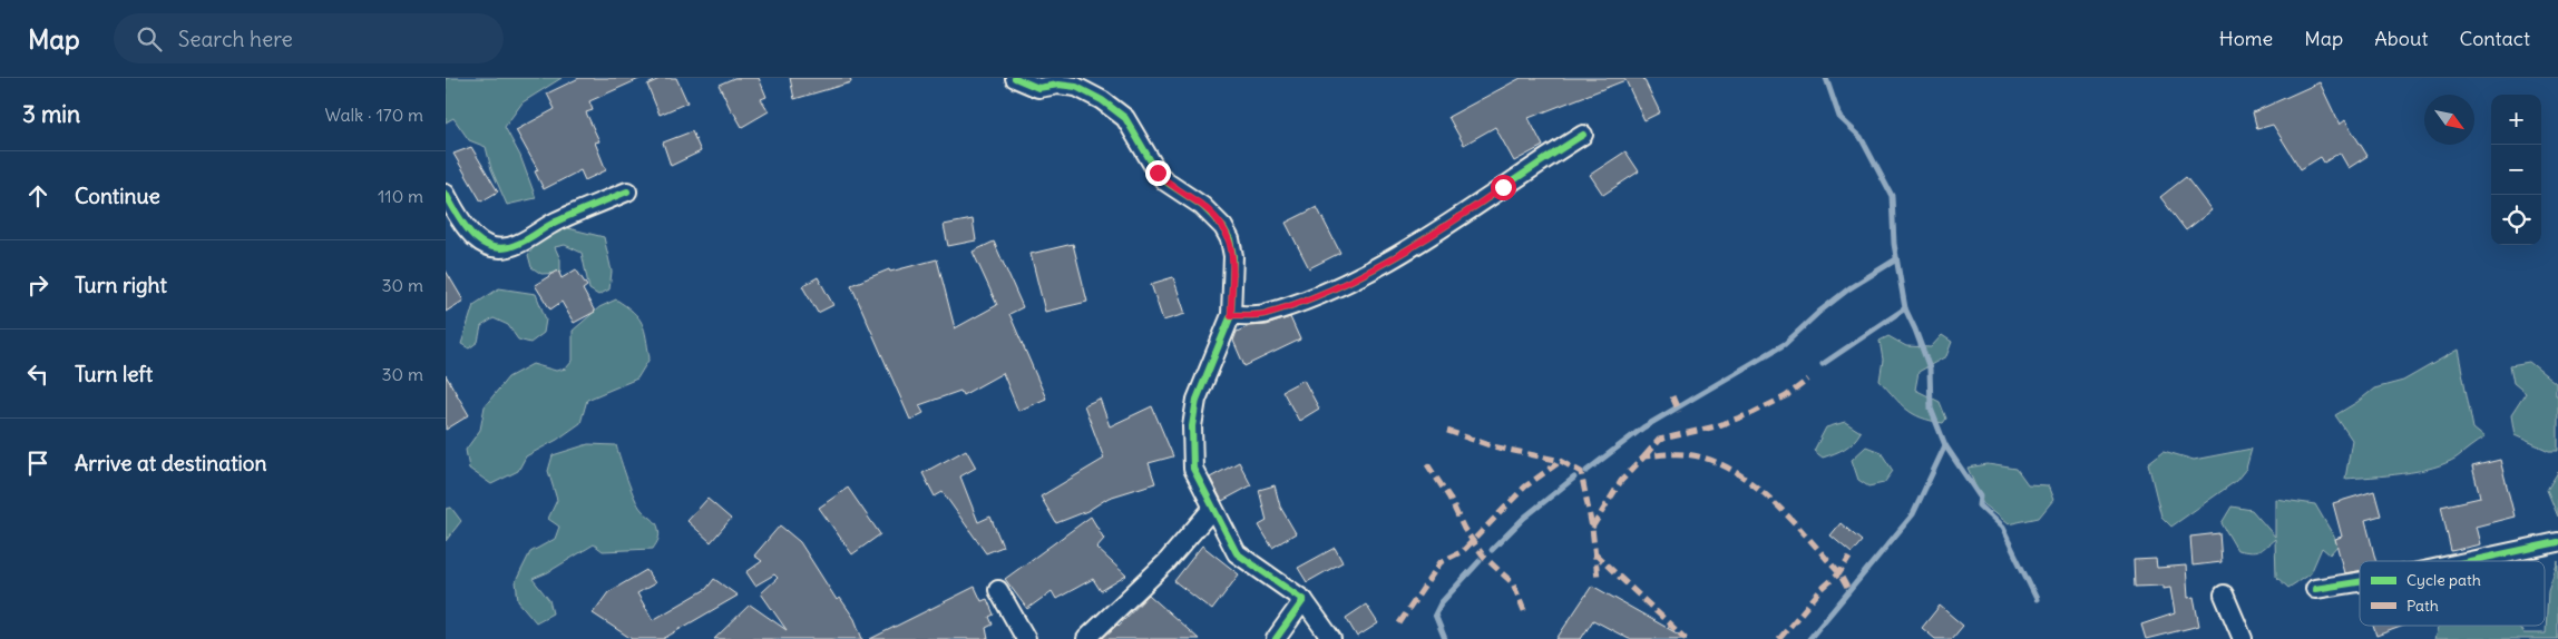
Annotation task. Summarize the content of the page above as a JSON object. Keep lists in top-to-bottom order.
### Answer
{
  "legend": ["Cycle path", "Path"],
  "north": "bottom right",
  "page": {
    "header": "Map",
    "search": "Search here",
    "nav": [
      "Home",
      "Map",
      "About",
      "Contact"
    ],
    "heading": ["3 min", "Walk · 170 m"],
    "map_buttons": ["+", "−"],
    "list": [
      ["Continue", "110 m"],
      ["Turn right", "30 m"],
      ["Turn left", "30 m"],
      "Arrive at destination"
    ]
  }
}
